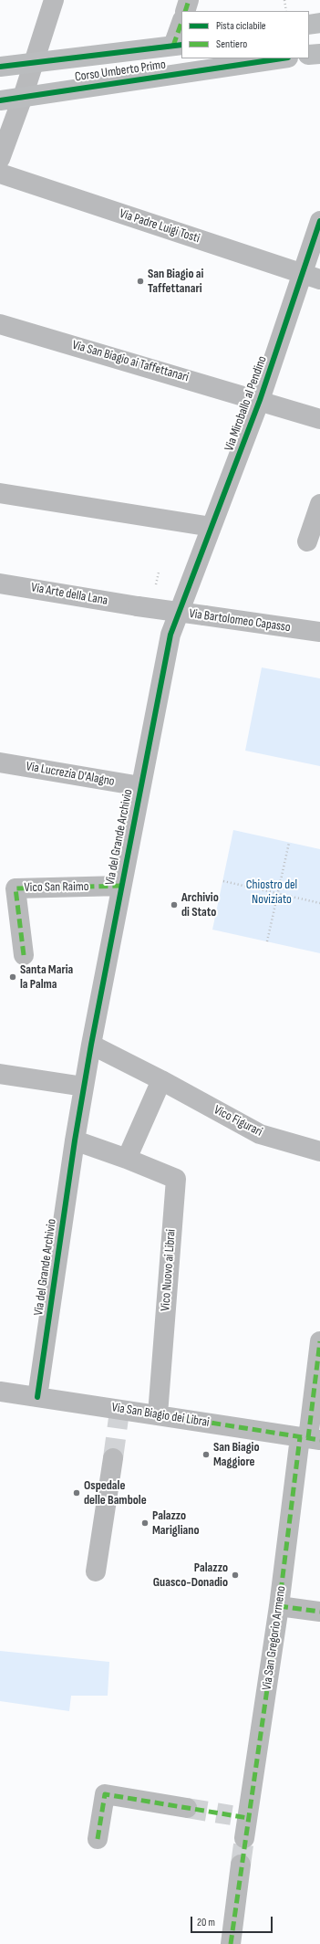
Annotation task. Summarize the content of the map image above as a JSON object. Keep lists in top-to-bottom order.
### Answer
{
  "streets": {
    "main road": ["Corso Umberto Primo"],
    "street": [
      "Via Padre Luigi Tosti",
      "Via San Biagio ai Taffettanari",
      "Via Miroballo al Pendino",
      "Via Arte della Lana",
      "Via Bartolomeo Capasso",
      "Via Lucrezia D'Alagno",
      "Via del Grande Archivio",
      "Vico San Raimo",
      "Vico Figurari",
      "Vico Nuovo ai Librai",
      "Via San Biagio dei Librai",
      "Via San Gregorio Armeno"
    ]
  },
  "crossings": [
    ["Via Padre Luigi Tosti", "Via Miroballo al Pendino"],
    ["Via San Biagio ai Taffettanari", "Via Miroballo al Pendino"],
    ["Via Miroballo al Pendino", "Via del Grande Archivio"],
    ["Via Arte della Lana", "Via Bartolomeo Capasso"],
    ["Via Lucrezia D'Alagno", "Via del Grande Archivio"],
    ["Via del Grande Archivio", "Vico San Raimo"],
    ["Via del Grande Archivio", "Vico Figurari"],
    ["Via del Grande Archivio", "Via San Biagio dei Librai"],
    ["Vico Nuovo ai Librai", "Via San Biagio dei Librai"],
    ["Via San Biagio dei Librai", "Via San Gregorio Armeno"]
  ],
  "parks": ["Chiostro del Noviziato"],
  "places": [
    "San Biagio ai Taffettanari",
    "Archivio di Stato",
    "Santa Maria la Palma",
    "San Biagio Maggiore",
    "Ospedale delle Bambole",
    "Palazzo Marigliano",
    "Palazzo Guasco-Donadio"
  ],
  "legend": ["Pista ciclabile", "Sentiero"],
  "scale_bar": "20 m"
}
